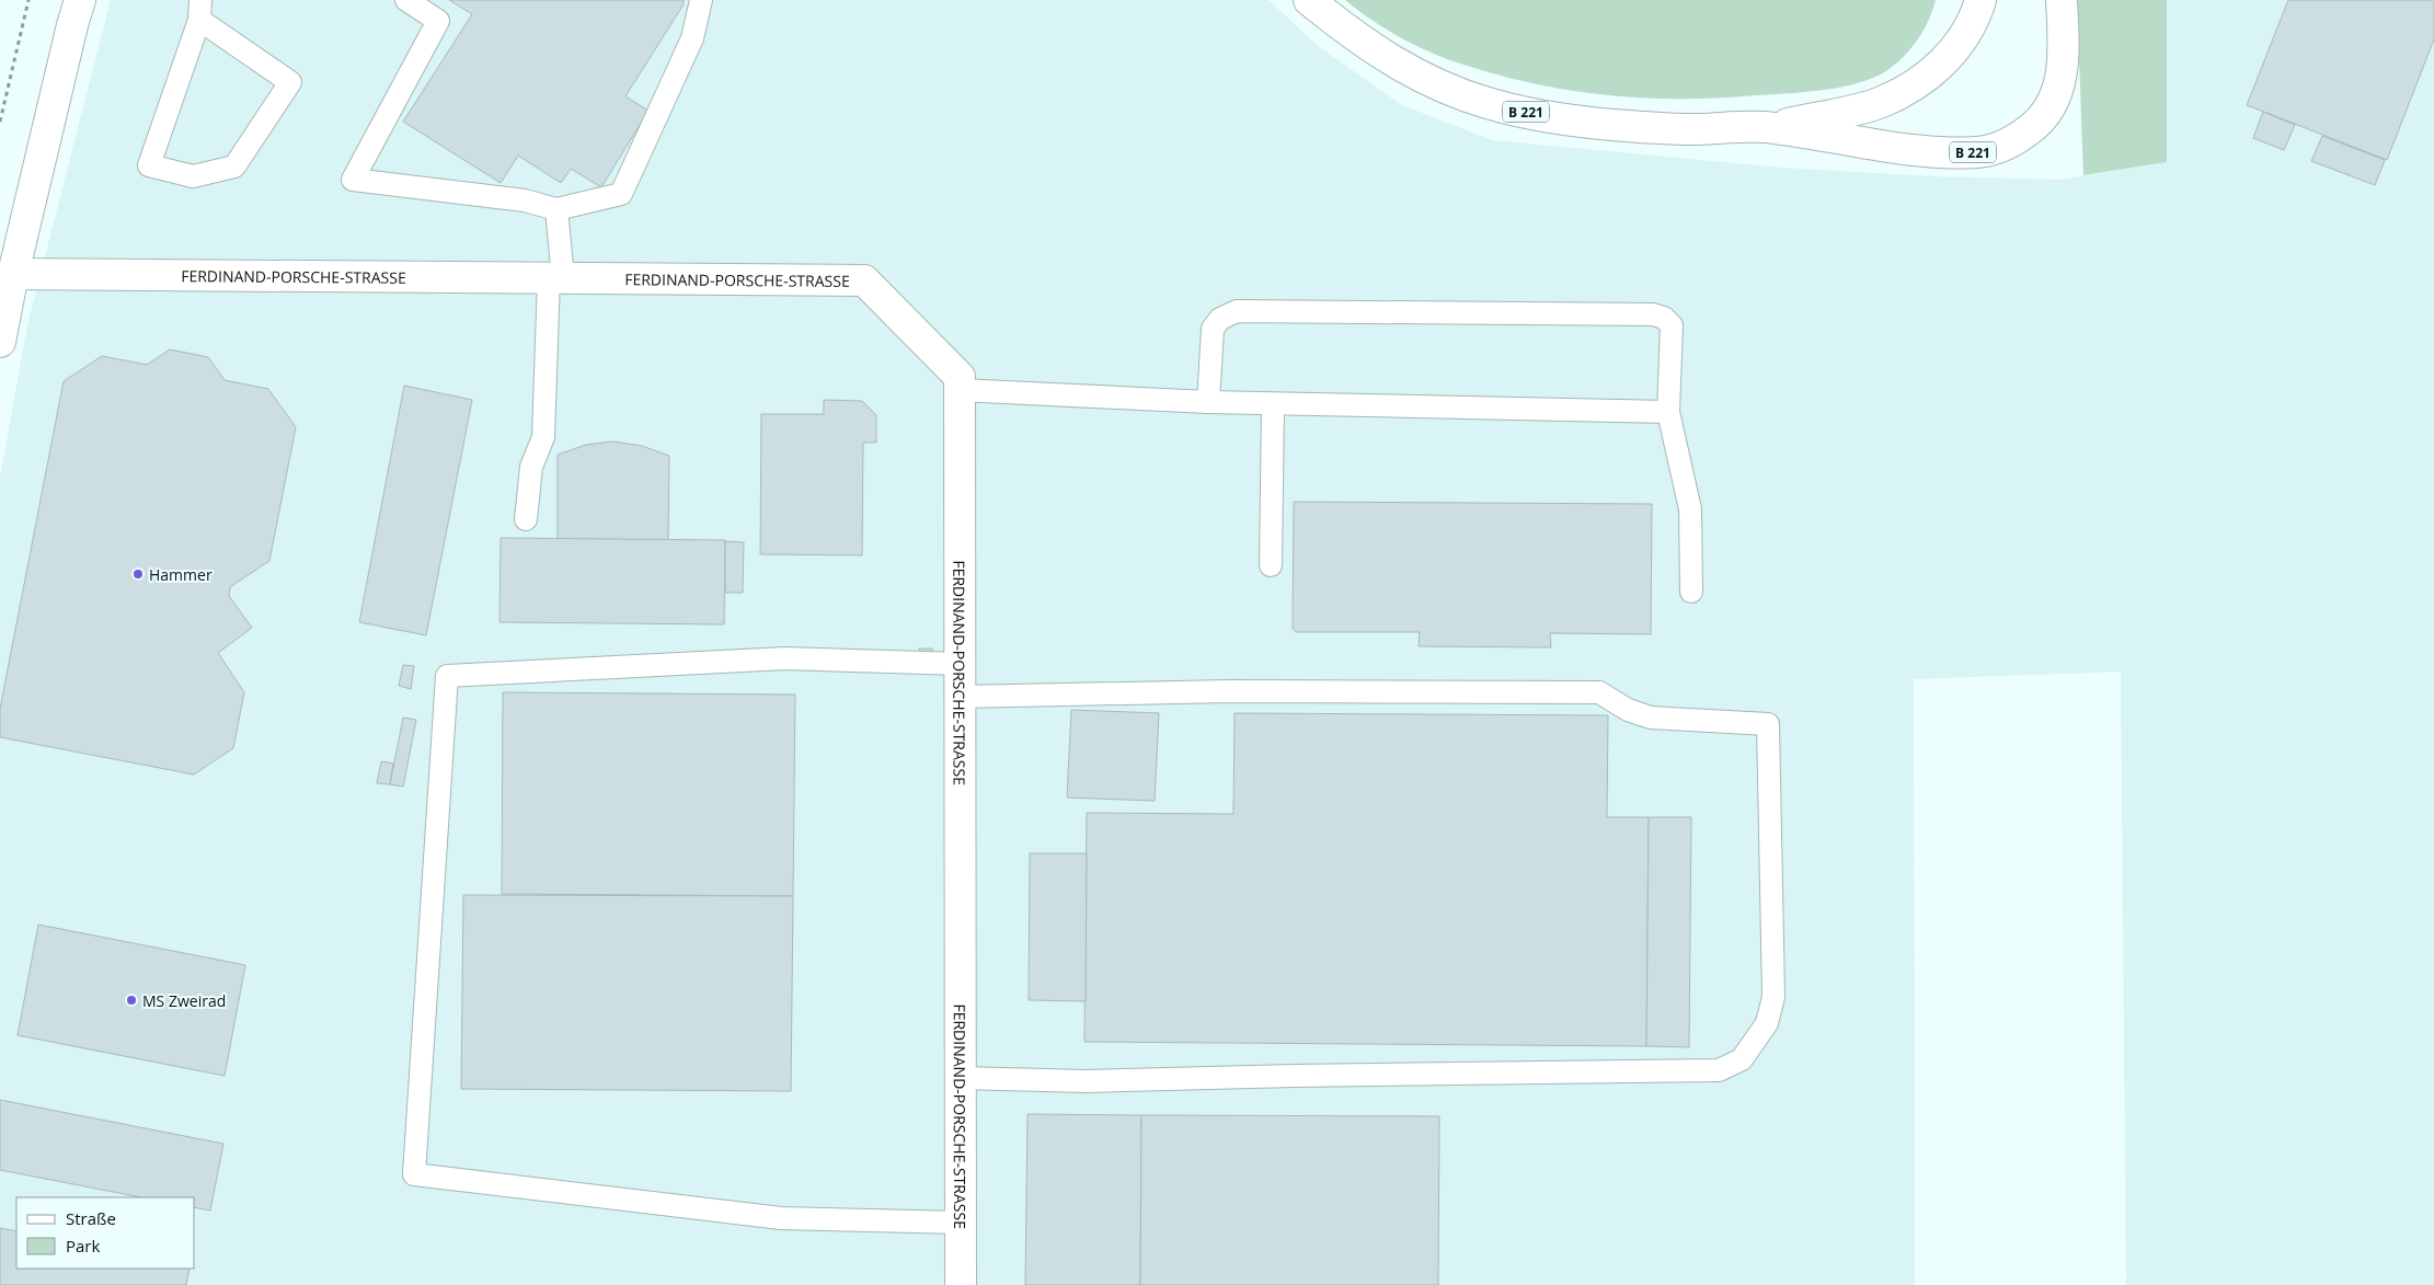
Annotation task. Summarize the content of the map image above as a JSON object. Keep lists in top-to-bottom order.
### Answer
{
  "streets": {
    "street": ["B 221", "FERDINAND-PORSCHE-STRASSE"]
  },
  "places": ["Hammer", "MS Zweirad"],
  "legend": ["Straße", "Park"]
}
